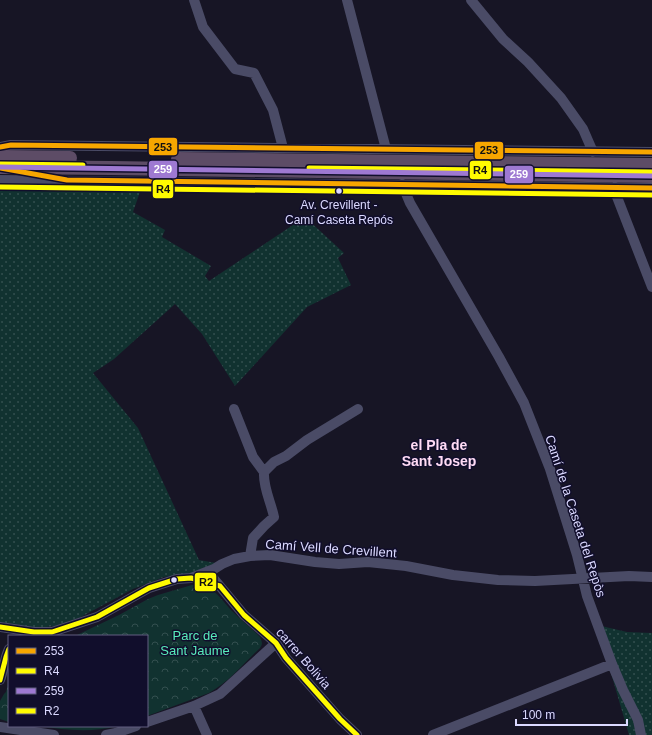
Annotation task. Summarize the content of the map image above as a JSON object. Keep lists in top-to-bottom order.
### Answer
{
  "streets": {
    "street": ["Camí de la Caseta del Repòs", "Camí Vell de Crevillent", "carrer Bolivia"]
  },
  "crossings": [
    ["Camí de la Caseta del Repòs", "Camí Vell de Crevillent"],
    ["Camí Vell de Crevillent", "carrer Bolivia"]
  ],
  "districts": ["el Pla de Sant Josep"],
  "parks": ["Parc de Sant Jaume"],
  "places": ["Av. Crevillent - Camí Caseta Repós"],
  "lines": [
    "transit line 253",
    "transit line R4",
    "transit line 259",
    "transit line R2"
  ],
  "legend": [
    "253",
    "R4",
    "259",
    "R2"
  ],
  "scale_bar": "100 m"
}
